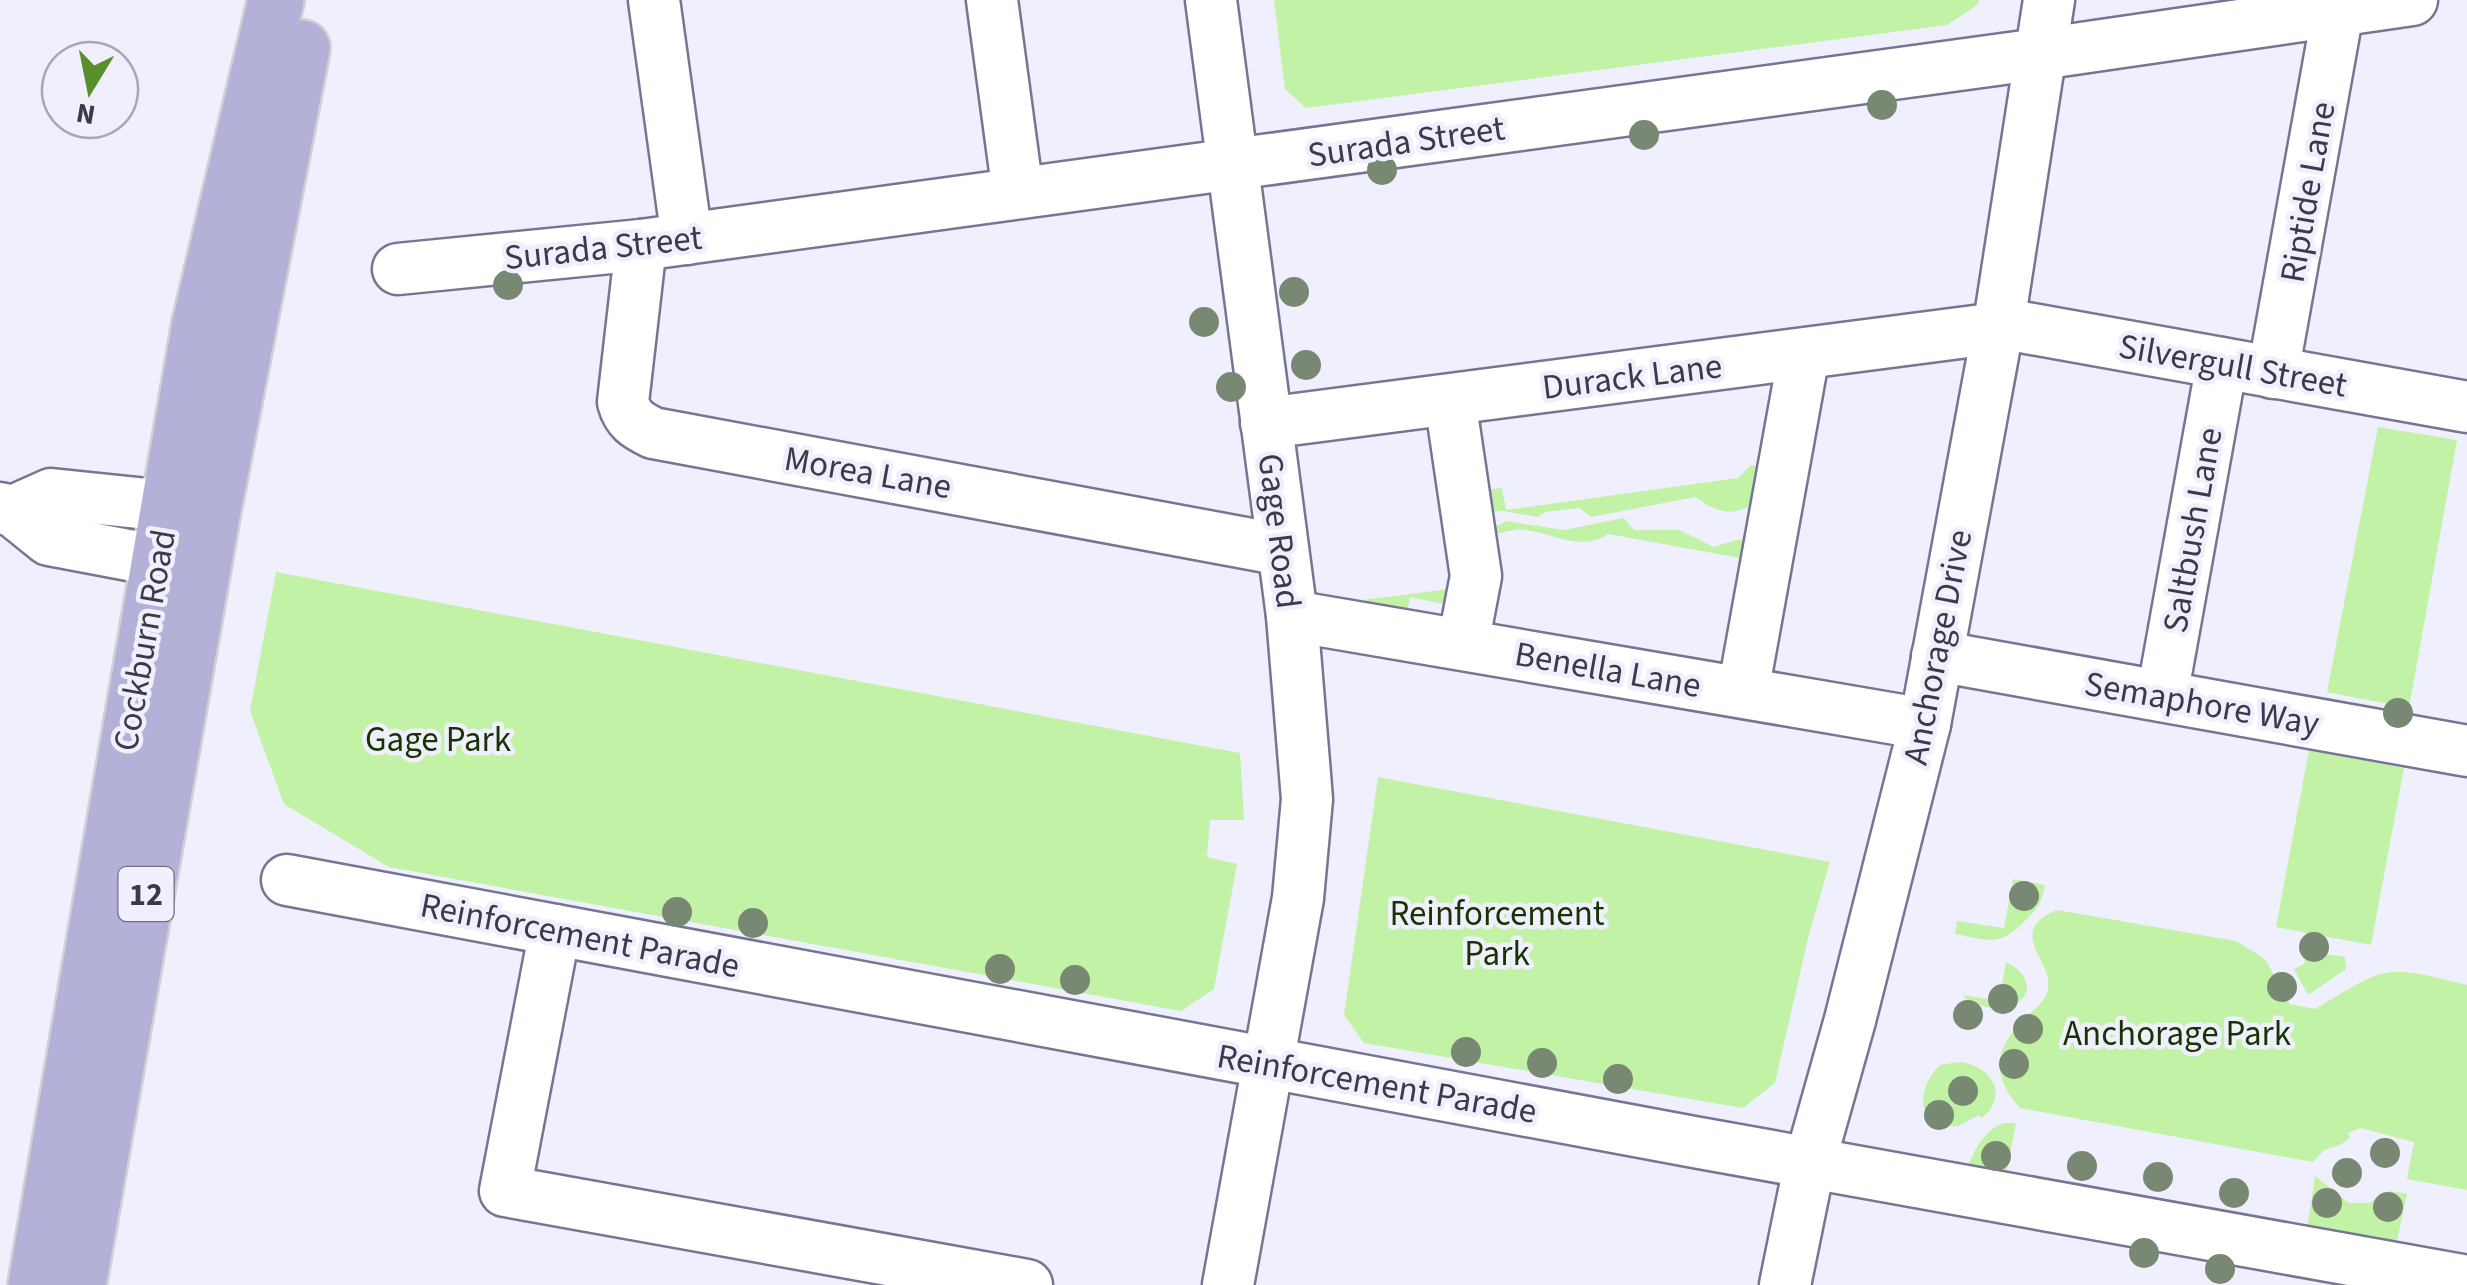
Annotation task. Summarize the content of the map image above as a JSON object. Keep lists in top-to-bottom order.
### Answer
{
  "streets": {
    "main road": ["Cockburn Road", "12"],
    "street": [
      "Surada Street",
      "Riptide Lane",
      "Silvergull Street",
      "Durack Lane",
      "Morea Lane",
      "Saltbush Lane",
      "Gage Road",
      "Anchorage Drive",
      "Benella Lane",
      "Semaphore Way",
      "Reinforcement Parade"
    ]
  },
  "crossings": [
    ["Surada Street", "Riptide Lane"],
    ["Surada Street", "Morea Lane"],
    ["Surada Street", "Gage Road"],
    ["Surada Street", "Anchorage Drive"],
    ["Riptide Lane", "Silvergull Street"],
    ["Silvergull Street", "Durack Lane"],
    ["Silvergull Street", "Saltbush Lane"],
    ["Silvergull Street", "Anchorage Drive"],
    ["Durack Lane", "Gage Road"],
    ["Durack Lane", "Anchorage Drive"],
    ["Morea Lane", "Gage Road"],
    ["Saltbush Lane", "Semaphore Way"],
    ["Gage Road", "Benella Lane"],
    ["Gage Road", "Reinforcement Parade"],
    ["Anchorage Drive", "Benella Lane"],
    ["Anchorage Drive", "Semaphore Way"],
    ["Anchorage Drive", "Reinforcement Parade"]
  ],
  "parks": ["Gage Park", "Reinforcement Park", "Anchorage Park"],
  "north": "bottom"
}
